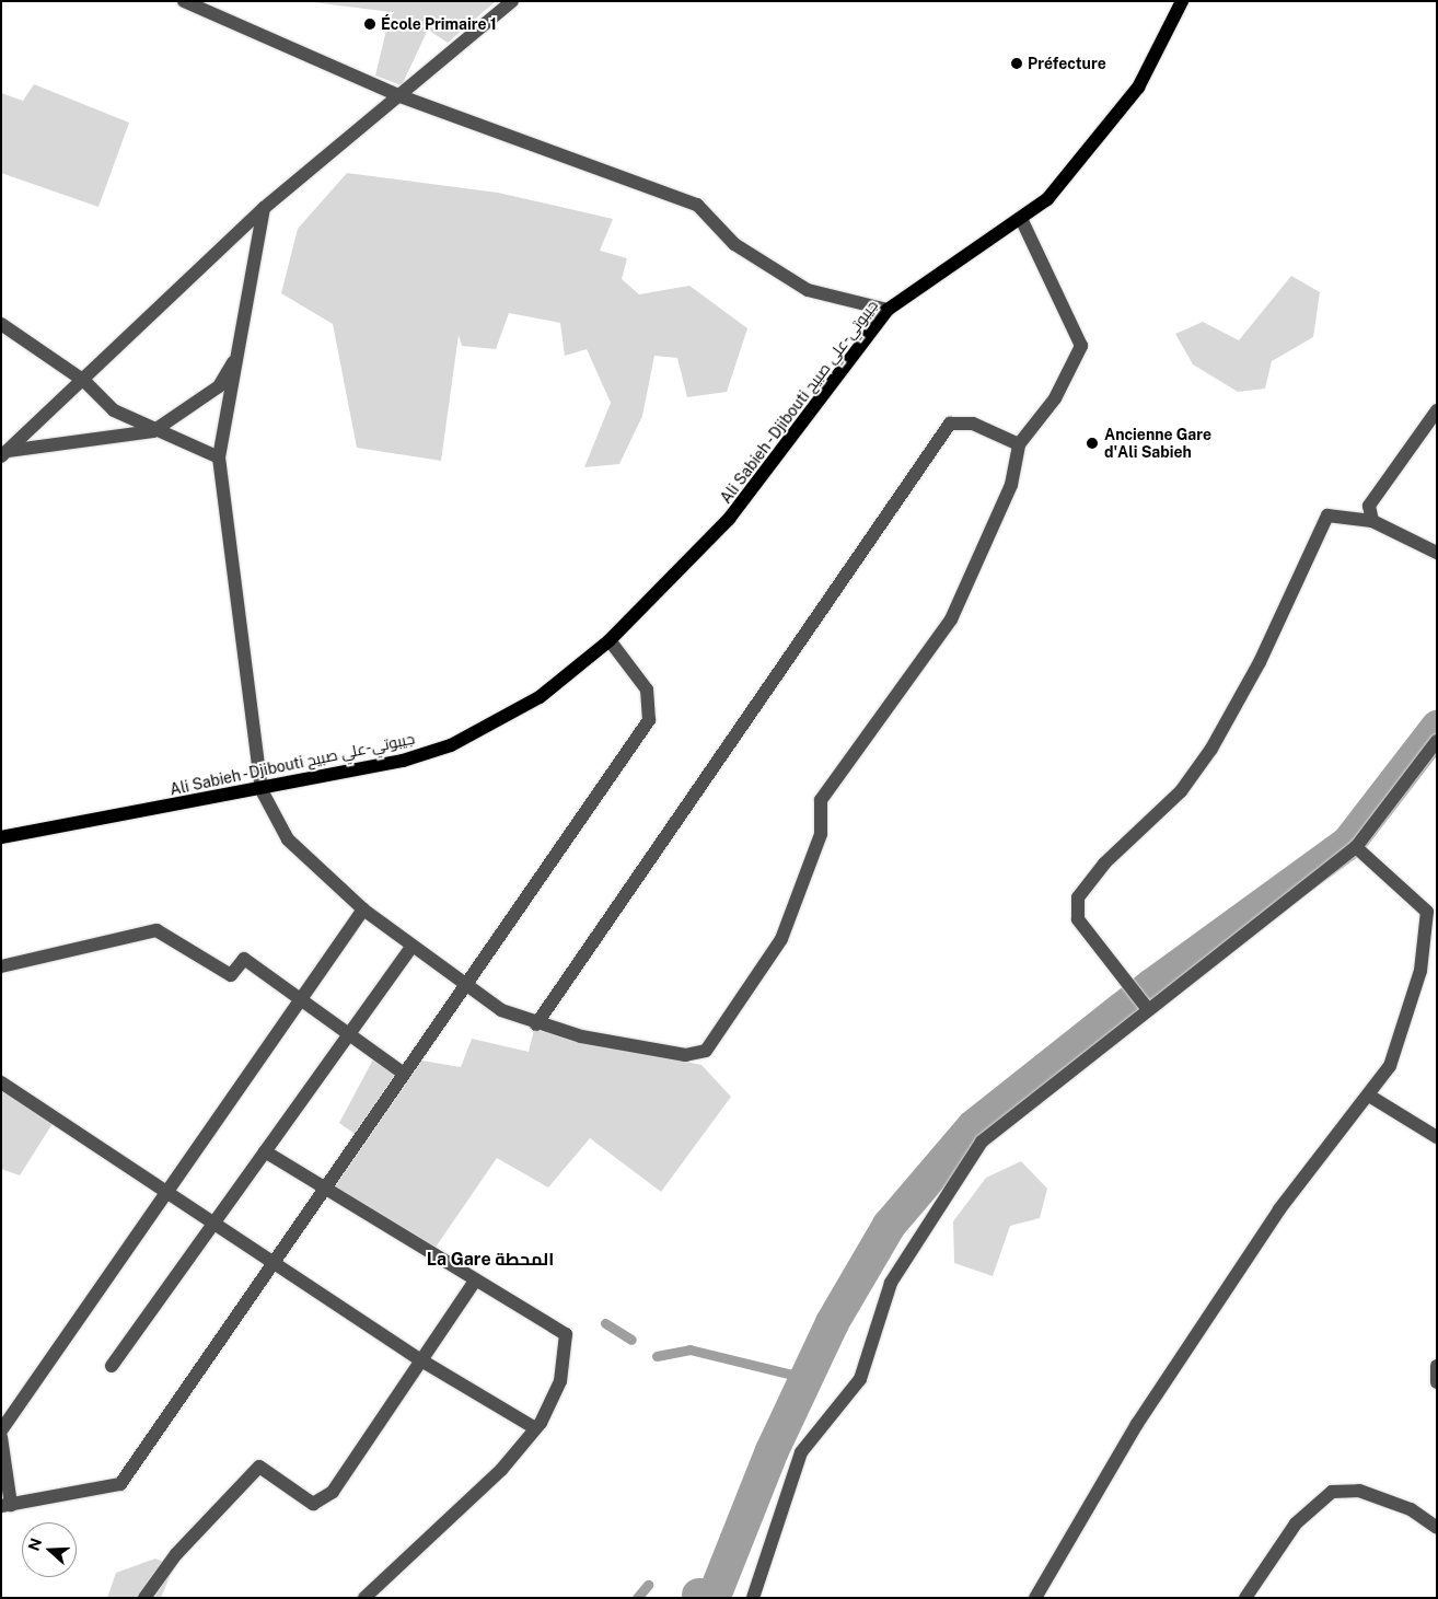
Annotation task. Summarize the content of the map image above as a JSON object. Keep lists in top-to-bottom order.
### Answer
{
  "streets": {
    "main road": ["Ali Sabieh - Djibouti جيبوتي-علي صبيح"]
  },
  "districts": ["La Gare المحطة"],
  "places": ["École Primaire 1", "Préfecture", "Ancienne Gare d'Ali Sabieh"],
  "north": "left"
}
